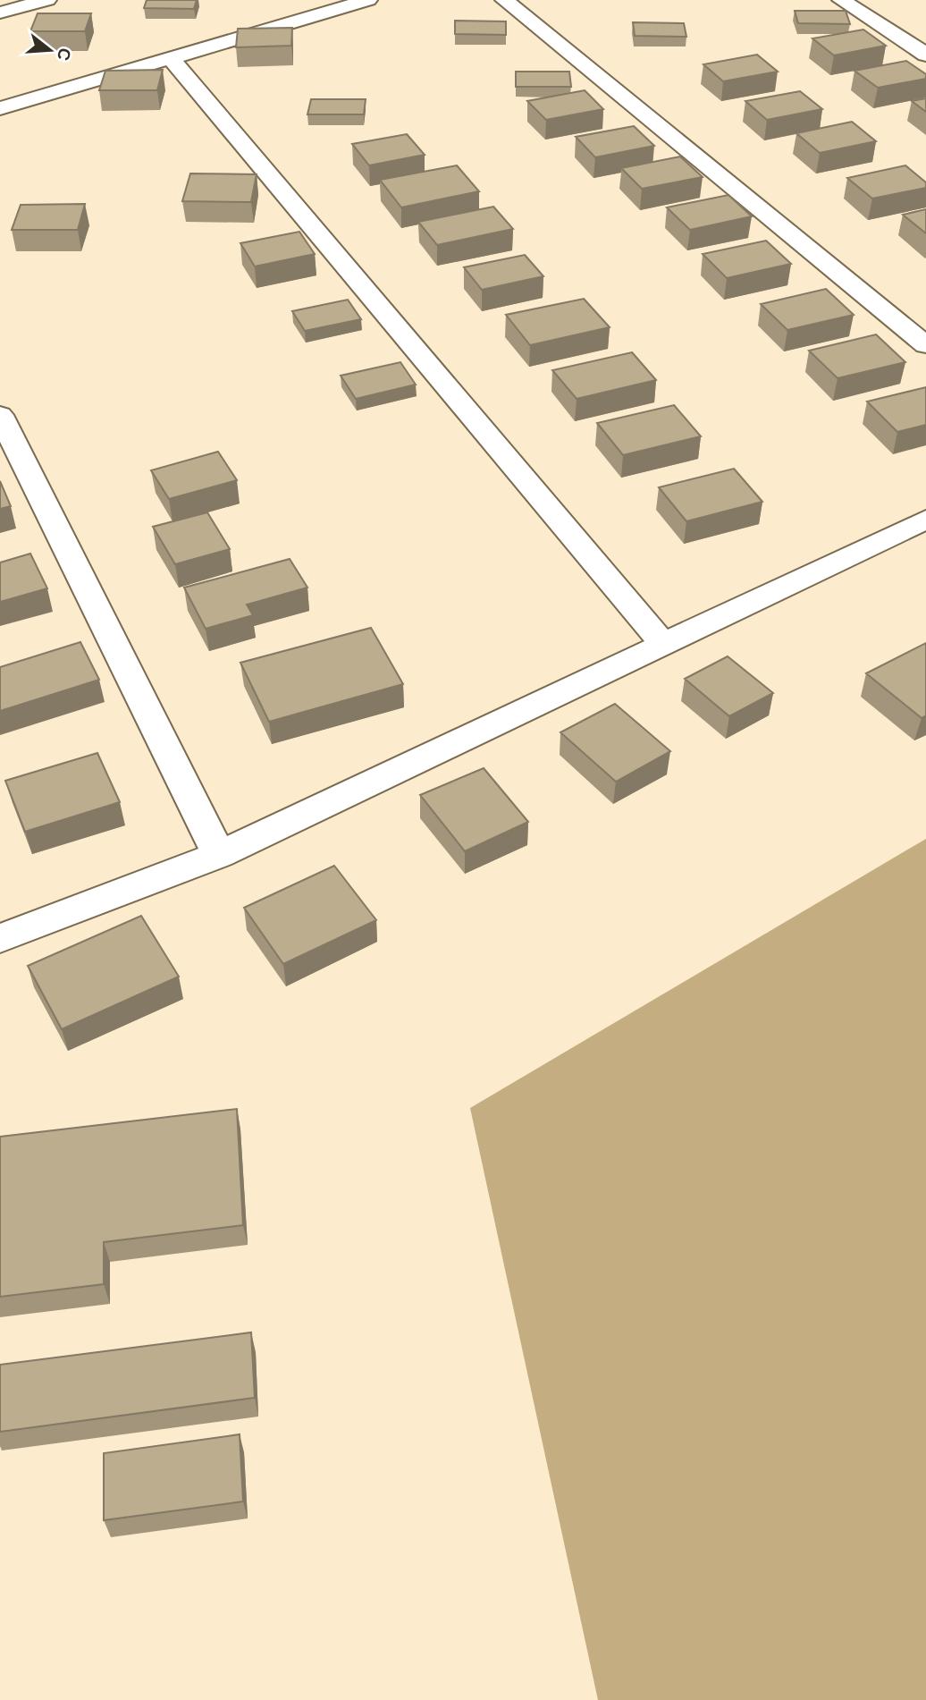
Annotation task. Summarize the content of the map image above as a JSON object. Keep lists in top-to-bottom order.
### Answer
{
  "north": "right"
}
